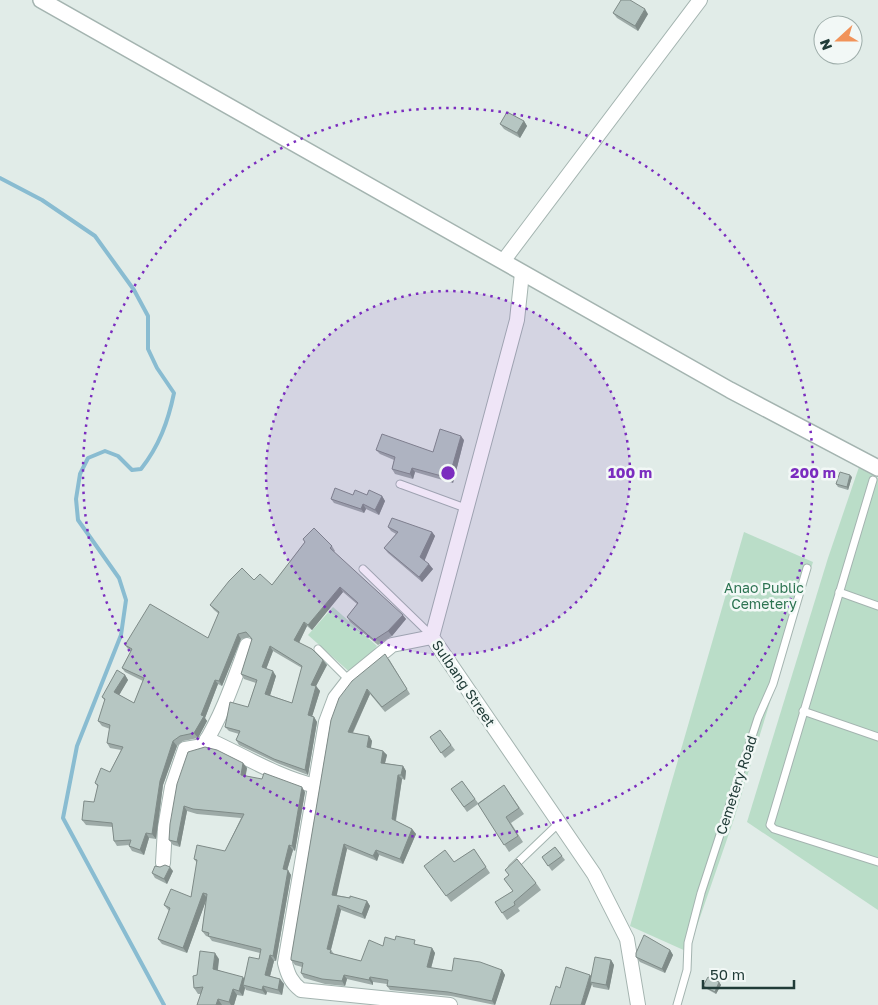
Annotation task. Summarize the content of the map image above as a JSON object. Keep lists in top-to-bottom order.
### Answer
{
  "streets": {
    "street": ["Sulbang Street"],
    "lane": ["Cemetery Road"]
  },
  "parks": ["Anao Public Cemetery"],
  "scale_bar": "50 m",
  "north": "left",
  "rings": ["100 m", "200 m"]
}
